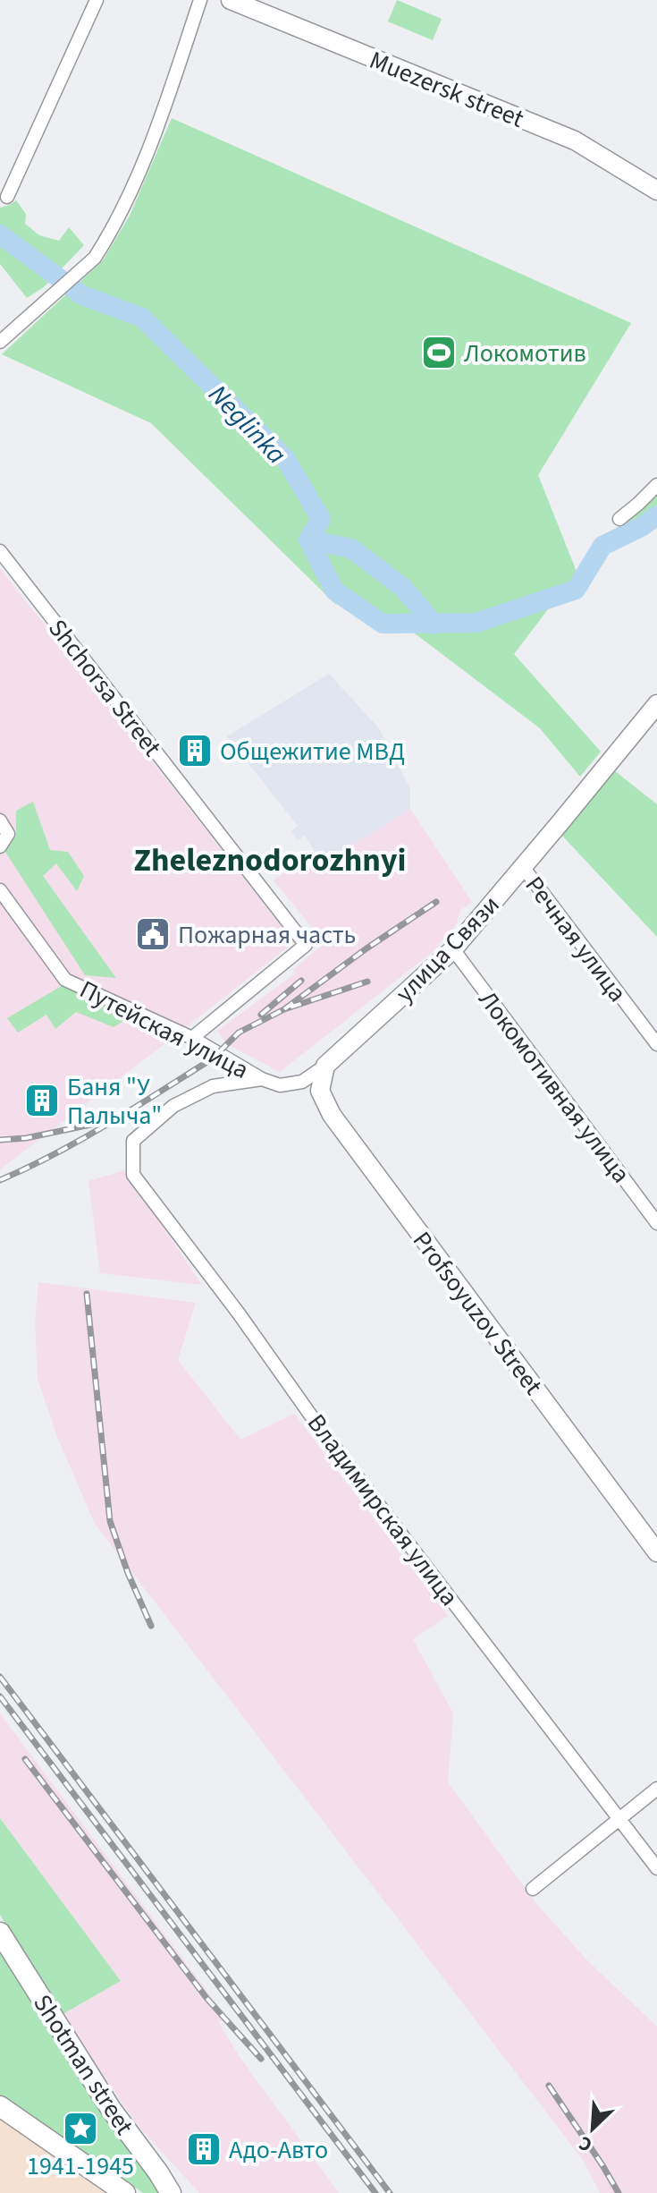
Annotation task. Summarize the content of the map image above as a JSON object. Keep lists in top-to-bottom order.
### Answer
{
  "streets": {
    "main road": [
      "Muezersk street",
      "улица Связи",
      "Profsoyuzov Street",
      "Shotman street"
    ],
    "street": [
      "Shchorsa Street",
      "Речная улица",
      "Путейская улица",
      "Локомотивная улица",
      "Владимирская улица"
    ]
  },
  "crossings": [
    ["Shchorsa Street", "Путейская улица"],
    ["Речная улица", "улица Связи"],
    ["улица Связи", "Путейская улица"],
    ["улица Связи", "Локомотивная улица"],
    ["улица Связи", "Profsoyuzov Street"],
    ["Путейская улица", "Profsoyuzov Street"],
    ["Путейская улица", "Владимирская улица"]
  ],
  "districts": ["Zheleznodorozhnyi"],
  "water": ["Neglinka"],
  "places": {
    "sports": ["Локомотив"],
    "building": ["Общежитие МВД", "Баня \"У Палыча\"", "Адо-Авто"],
    "public building": ["Пожарная часть"],
    "place": ["1941-1945"]
  },
  "north": "bottom left"
}
